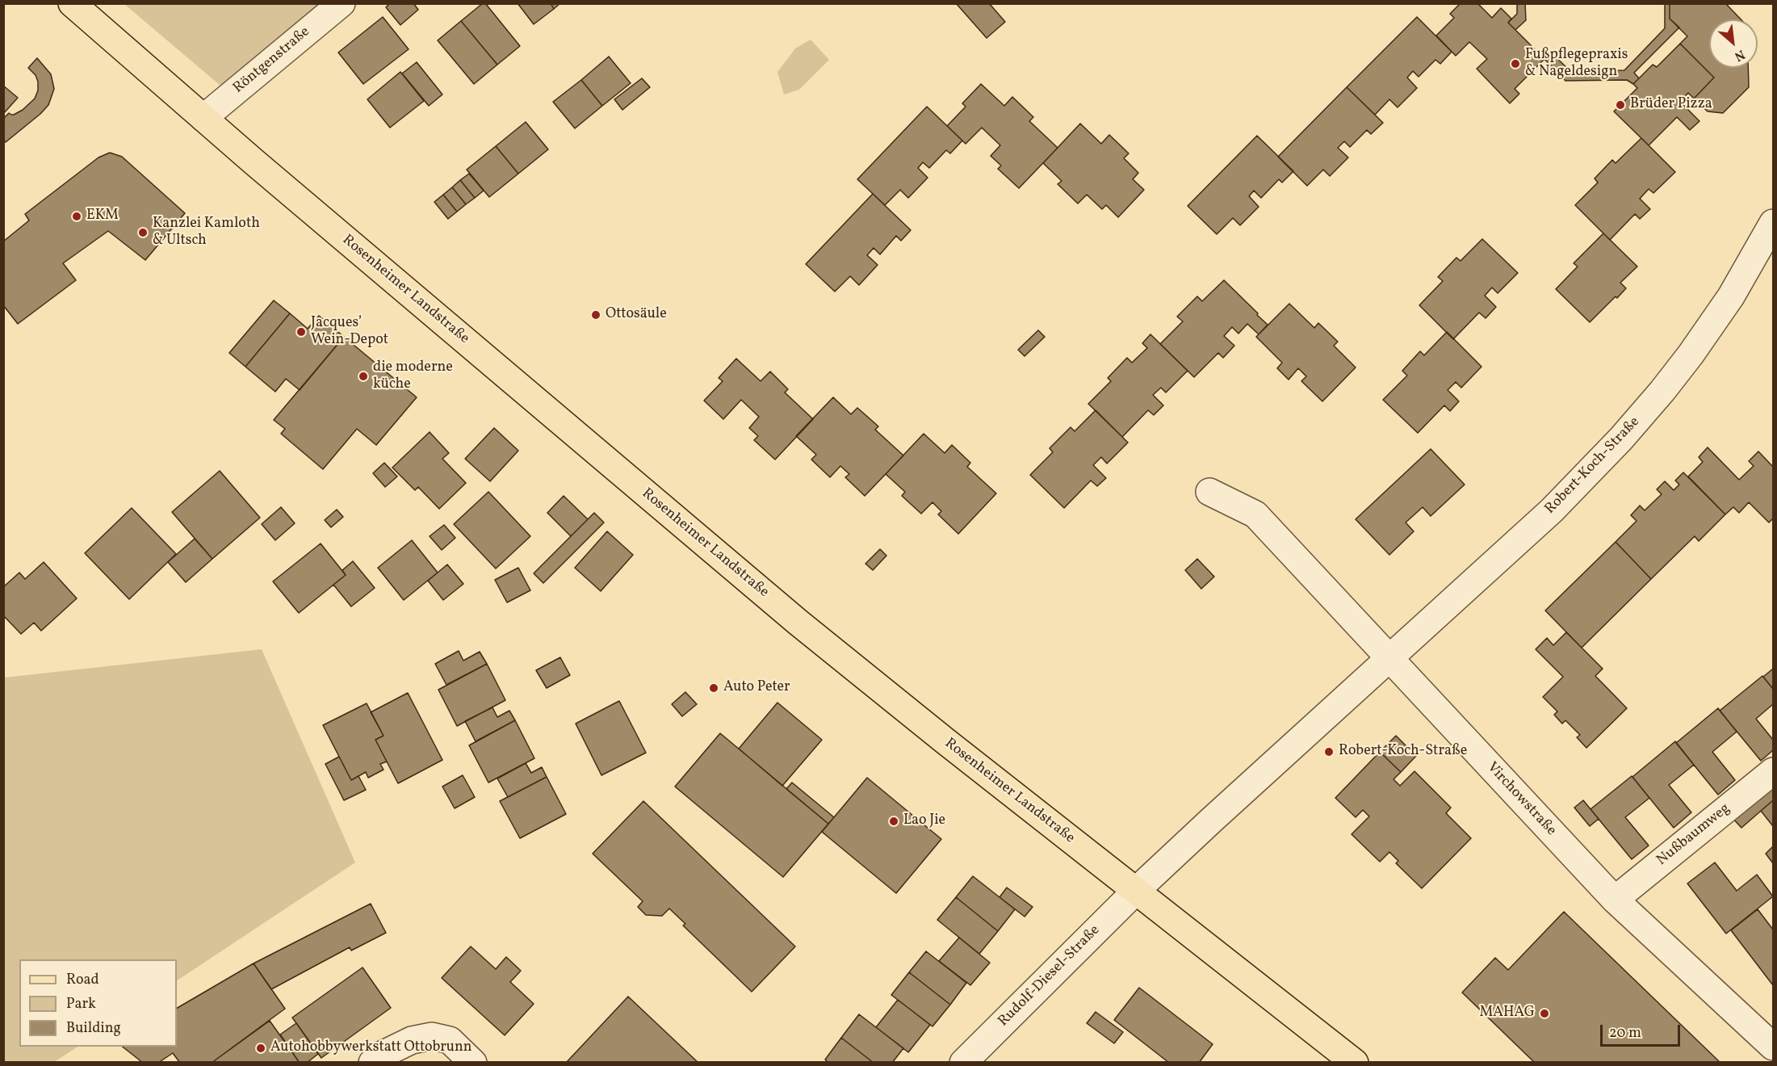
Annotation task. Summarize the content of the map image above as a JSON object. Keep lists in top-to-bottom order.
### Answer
{
  "streets": {
    "main road": ["Rosenheimer Landstraße"],
    "street": [
      "Röntgenstraße",
      "Robert-Koch-Straße",
      "Virchowstraße",
      "Nußbaumweg",
      "Rudolf-Diesel-Straße"
    ]
  },
  "crossings": [
    ["Röntgenstraße", "Rosenheimer Landstraße"],
    ["Rosenheimer Landstraße", "Robert-Koch-Straße"],
    ["Rosenheimer Landstraße", "Rudolf-Diesel-Straße"],
    ["Robert-Koch-Straße", "Virchowstraße"],
    ["Robert-Koch-Straße", "Rudolf-Diesel-Straße"],
    ["Virchowstraße", "Nußbaumweg"]
  ],
  "places": [
    "Fußpflegepraxis & Nageldesign",
    "Brüder Pizza",
    "EKM",
    "Kanzlei Kamloth & Ultsch",
    "Ottosäule",
    "Jacques’ Wein-Depot",
    "die moderne küche",
    "Auto Peter",
    "Robert-Koch-Straße",
    "Lao Jie",
    "MAHAG",
    "Autohobbywerkstatt Ottobrunn"
  ],
  "legend": ["Road", "Park", "Building"],
  "scale_bar": "20 m",
  "north": "bottom right"
}
